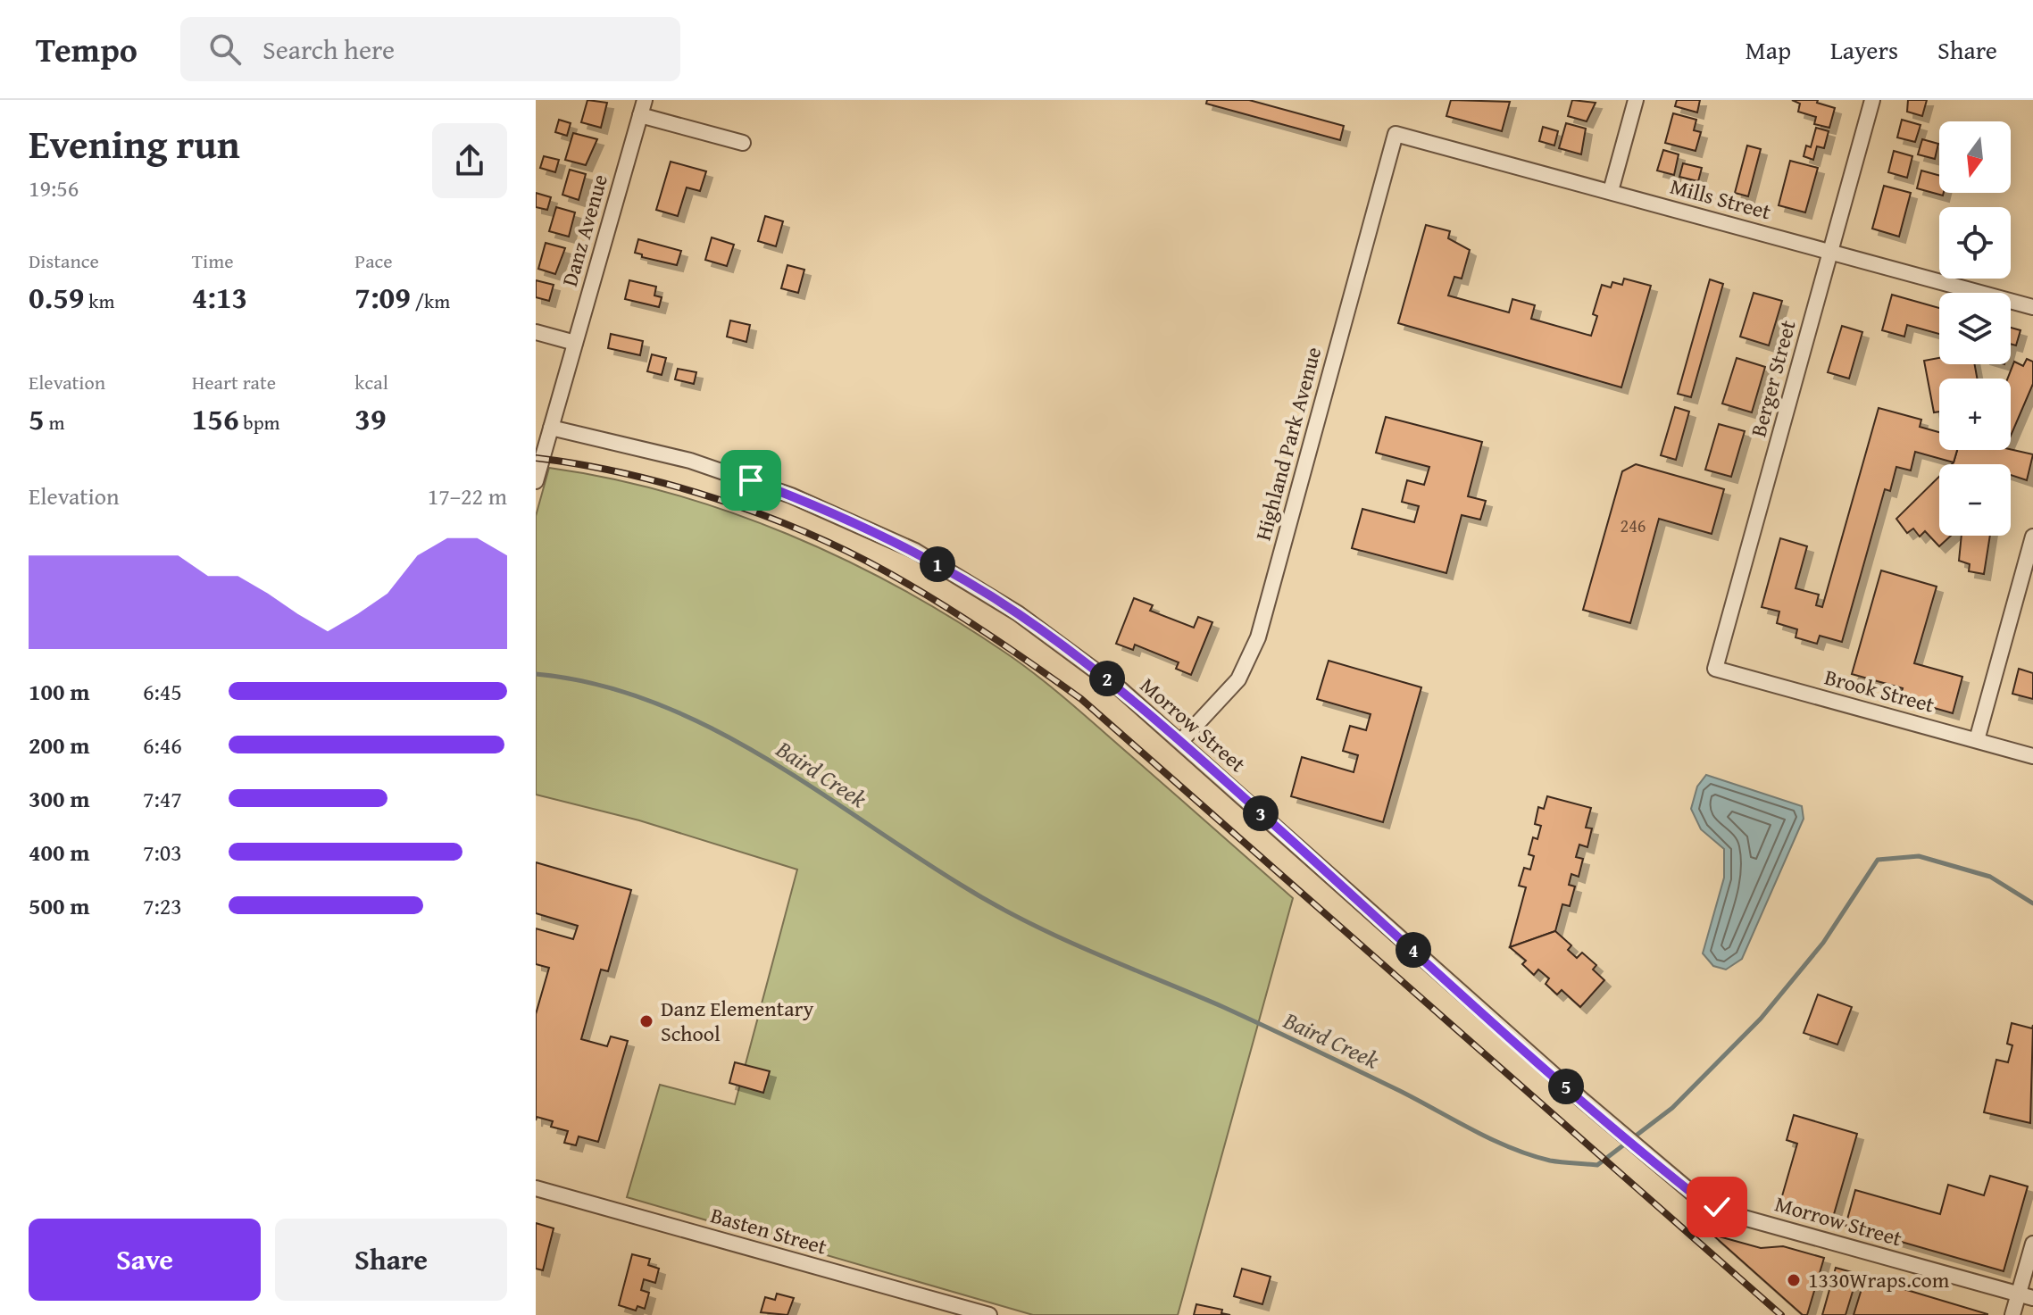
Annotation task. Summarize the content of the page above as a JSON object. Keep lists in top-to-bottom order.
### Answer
{
  "streets": {
    "street": [
      "Mills Street",
      "Danz Avenue",
      "Berger Street",
      "Highland Park Avenue",
      "Brook Street",
      "Morrow Street",
      "Basten Street"
    ]
  },
  "crossings": [
    ["Mills Street", "Berger Street"],
    ["Mills Street", "Highland Park Avenue"],
    ["Danz Avenue", "Morrow Street"],
    ["Berger Street", "Brook Street"],
    ["Highland Park Avenue", "Morrow Street"]
  ],
  "water": ["Baird Creek"],
  "places": ["Danz Elementary School", "1330Wraps.com"],
  "house_numbers": ["246"],
  "north": "bottom",
  "page": {
    "header": "Tempo",
    "search": "Search here",
    "nav": ["Map", "Layers", "Share"],
    "heading": ["Evening run", "19:56"],
    "map_buttons": ["+", "−"],
    "stats": [
      ["Distance", "0.59 km"],
      ["Time", "4:13"],
      ["Pace", "7:09 /km"],
      ["Elevation", "5 m"],
      ["Heart rate", "156 bpm"],
      ["kcal", "39"]
    ],
    "chart": ["Elevation", "17–22 m"],
    "pins": [
      "1",
      "2",
      "3",
      "4",
      "5"
    ],
    "list": [
      {
        "name": "100 m",
        "note": "6:45"
      },
      {
        "name": "200 m",
        "note": "6:46"
      },
      {
        "name": "300 m",
        "note": "7:47"
      },
      {
        "name": "400 m",
        "note": "7:03"
      },
      {
        "name": "500 m",
        "note": "7:23"
      }
    ],
    "buttons": ["Save", "Share"]
  }
}
